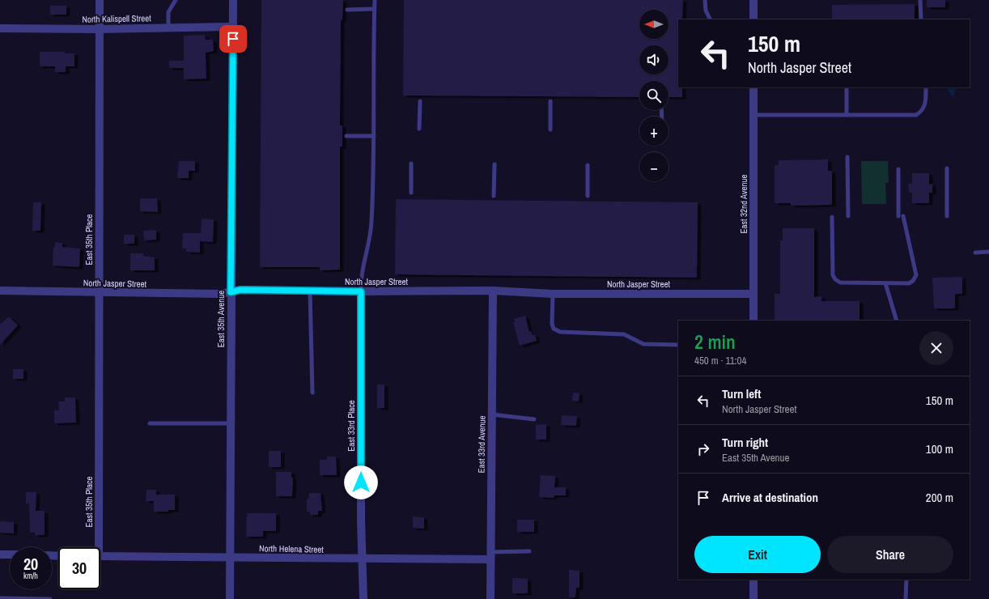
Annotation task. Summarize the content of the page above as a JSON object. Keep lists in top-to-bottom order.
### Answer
{
  "streets": {
    "street": [
      "North Kalispell Street",
      "East 32nd Avenue",
      "East 35th Place",
      "North Jasper Street",
      "East 35th Avenue",
      "East 33rd Place",
      "East 33rd Avenue",
      "North Helena Street"
    ]
  },
  "crossings": [
    ["North Kalispell Street", "East 35th Place"],
    ["North Kalispell Street", "East 35th Avenue"],
    ["East 32nd Avenue", "North Jasper Street"],
    ["East 35th Place", "North Jasper Street"],
    ["North Jasper Street", "East 35th Avenue"],
    ["North Jasper Street", "East 33rd Place"],
    ["North Jasper Street", "East 33rd Avenue"],
    ["East 35th Avenue", "North Helena Street"],
    ["East 33rd Place", "North Helena Street"],
    ["East 33rd Avenue", "North Helena Street"]
  ],
  "north": "left",
  "page": {
    "map_buttons": ["+", "−"],
    "turn": ["150 m", "North Jasper Street"],
    "heading": ["2 min", "450 m · 11:04"],
    "list": [
      {
        "name": "Turn left",
        "note": "North Jasper Street",
        "value": "150 m"
      },
      {
        "name": "Turn right",
        "note": "East 35th Avenue",
        "value": "100 m"
      },
      {
        "name": "Arrive at destination",
        "value": "200 m"
      }
    ],
    "buttons": ["Exit", "Share"],
    "speed": "20 km/h",
    "limit": "30"
  }
}
